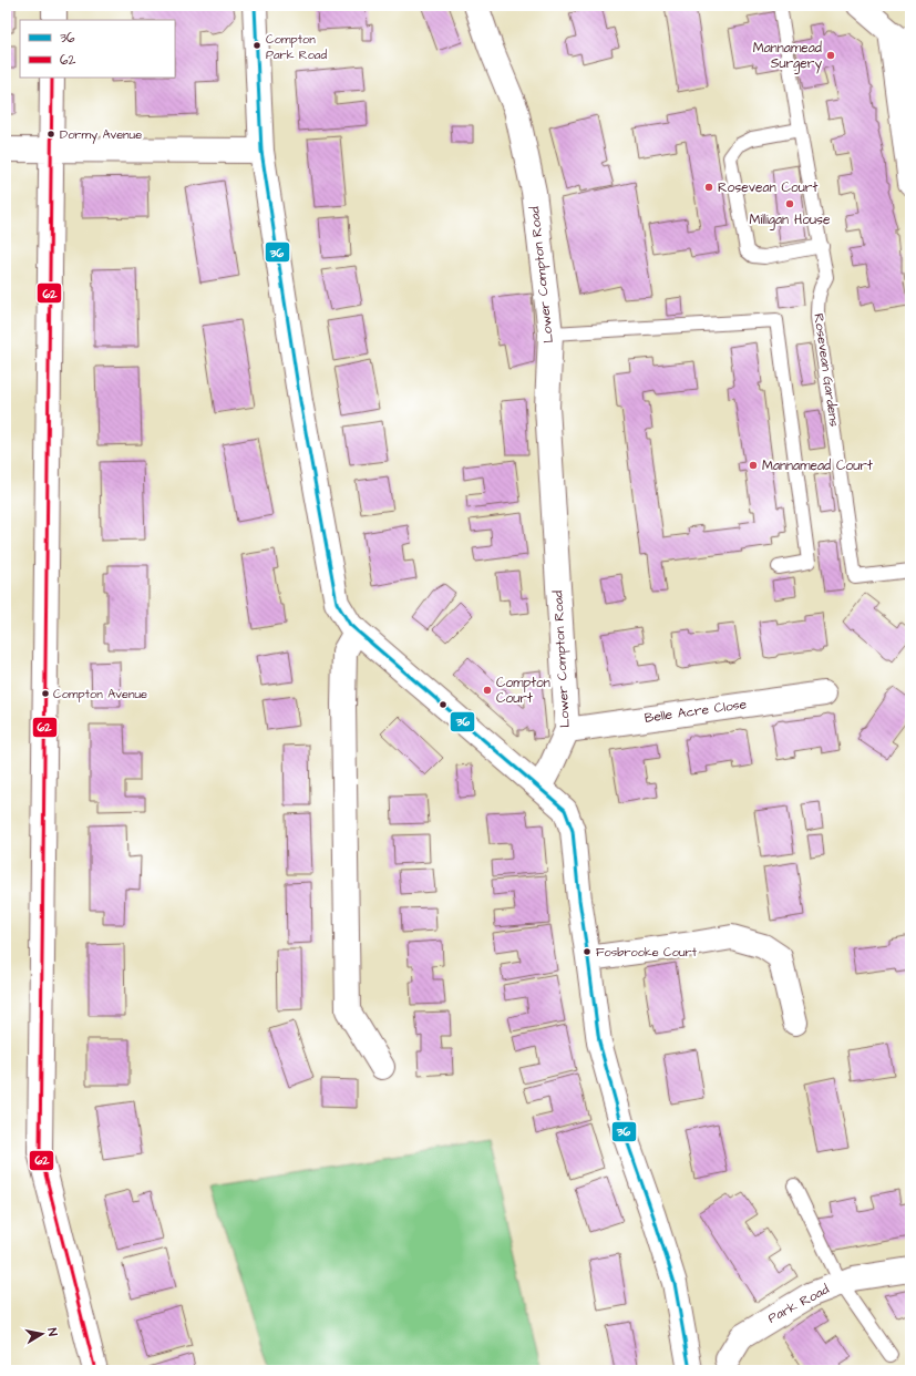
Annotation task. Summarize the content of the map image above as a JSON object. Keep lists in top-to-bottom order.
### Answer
{
  "streets": {
    "street": ["Lower Compton Road", "Belle Acre Close", "Park Road"],
    "lane": ["Rosevean Gardens"]
  },
  "crossings": [
    ["Lower Compton Road", "Belle Acre Close"]
  ],
  "places": [
    "Compton Park Road",
    "Mannamead Surgery",
    "Dormy Avenue",
    "Rosevean Court",
    "Milligan House",
    "Mannamead Court",
    "Compton Court",
    "Compton Avenue",
    "Fosbrooke Court"
  ],
  "lines": ["transit line 36", "transit line 62"],
  "legend": ["36", "62"],
  "north": "right"
}
